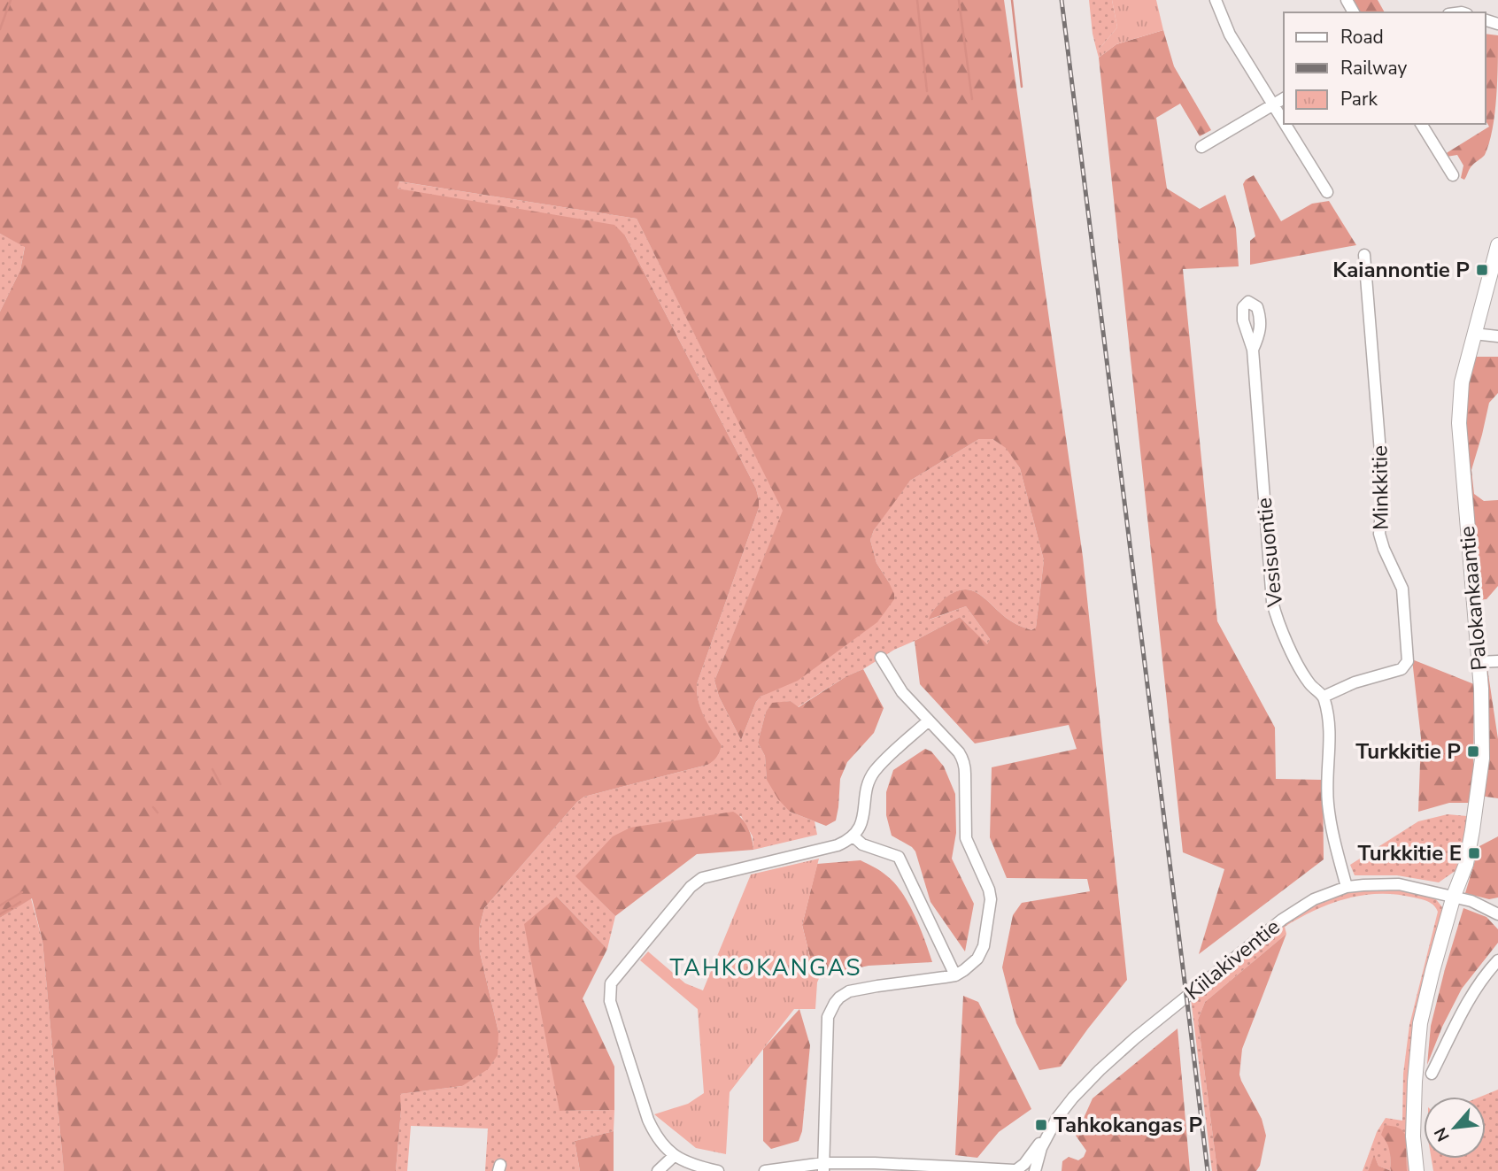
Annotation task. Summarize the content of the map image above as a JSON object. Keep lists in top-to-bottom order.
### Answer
{
  "streets": {
    "main road": ["Palokankaantie"],
    "street": ["Minkkitie", "Vesisuontie", "Kiilakiventie"]
  },
  "crossings": [
    ["Minkkitie", "Vesisuontie"],
    ["Vesisuontie", "Kiilakiventie"],
    ["Palokankaantie", "Kiilakiventie"]
  ],
  "districts": ["TAHKOKANGAS"],
  "places": {
    "transit": [
      "Kaiannontie P",
      "Turkkitie P",
      "Turkkitie E",
      "Tahkokangas P"
    ]
  },
  "legend": ["Road", "Railway", "Park"],
  "north": "bottom left"
}
